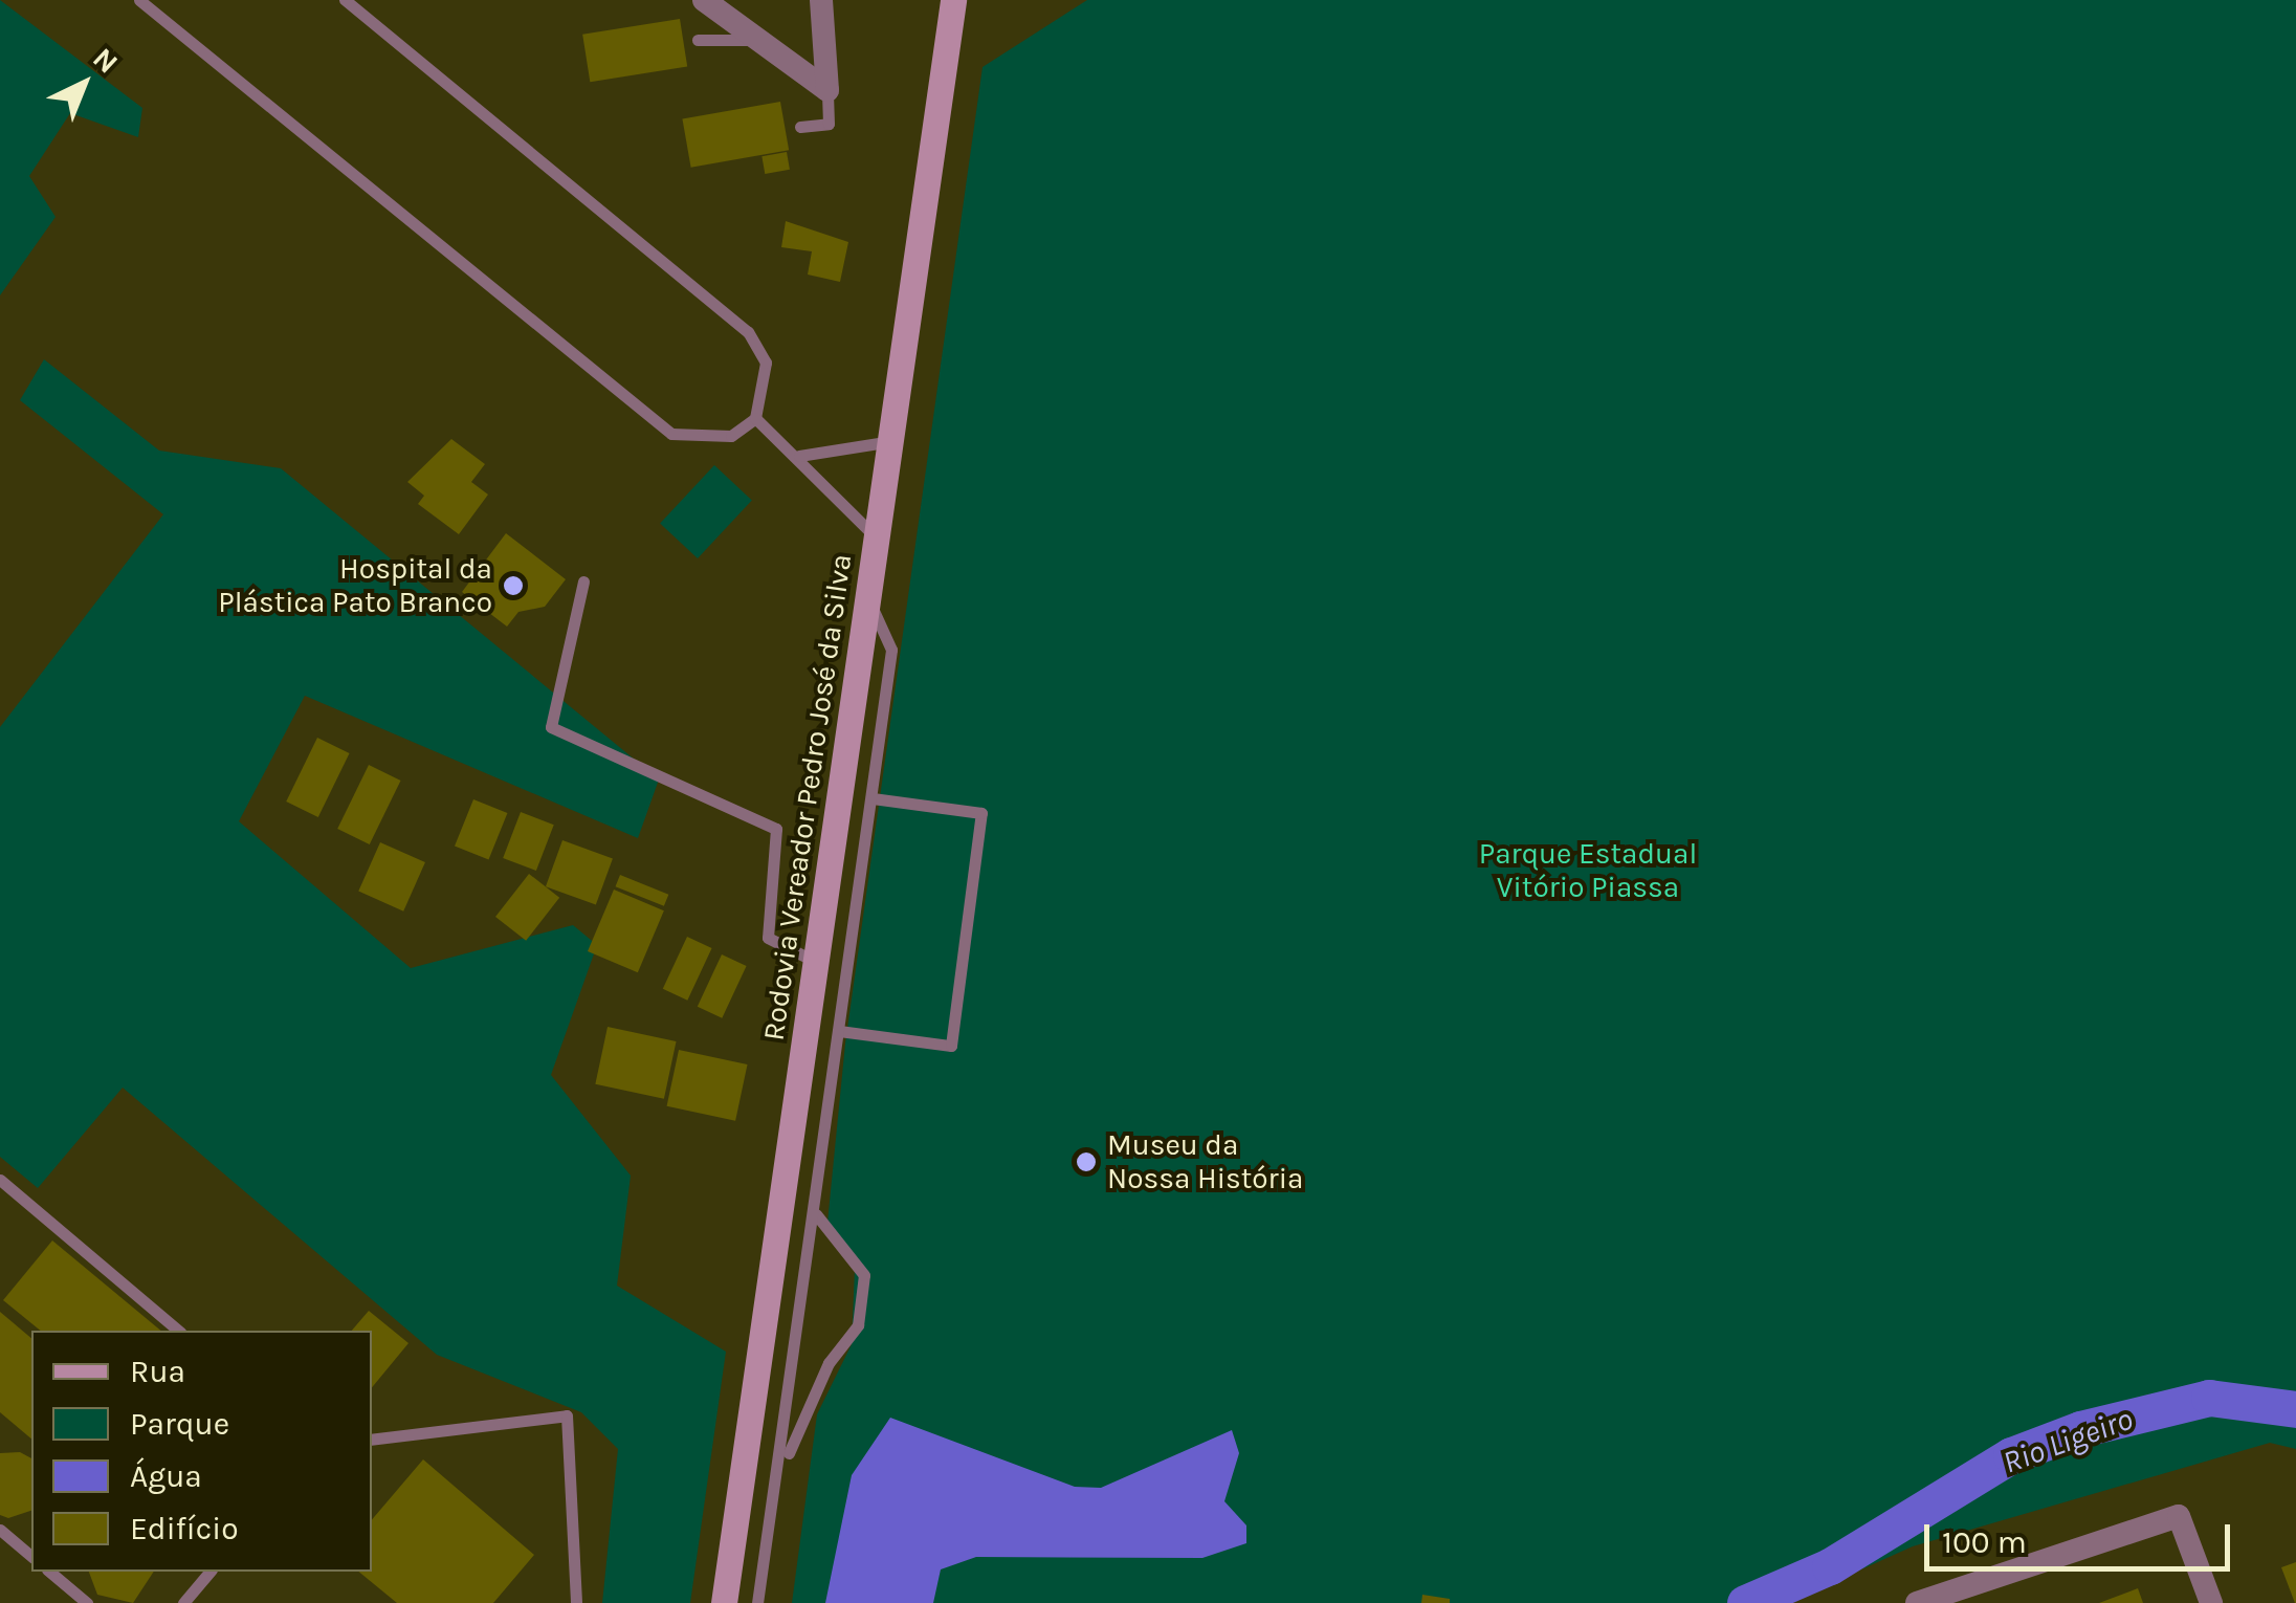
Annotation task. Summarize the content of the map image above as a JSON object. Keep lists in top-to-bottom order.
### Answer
{
  "streets": {
    "main road": ["Rodovia Vereador Pedro José da Silva"]
  },
  "water": ["Rio Ligeiro"],
  "parks": ["Parque Estadual Vitório Piassa"],
  "places": ["Hospital da Plástica Pato Branco", "Museu da Nossa História"],
  "legend": [
    "Rua",
    "Parque",
    "Água",
    "Edifício"
  ],
  "scale_bar": "100 m",
  "north": "top right"
}
